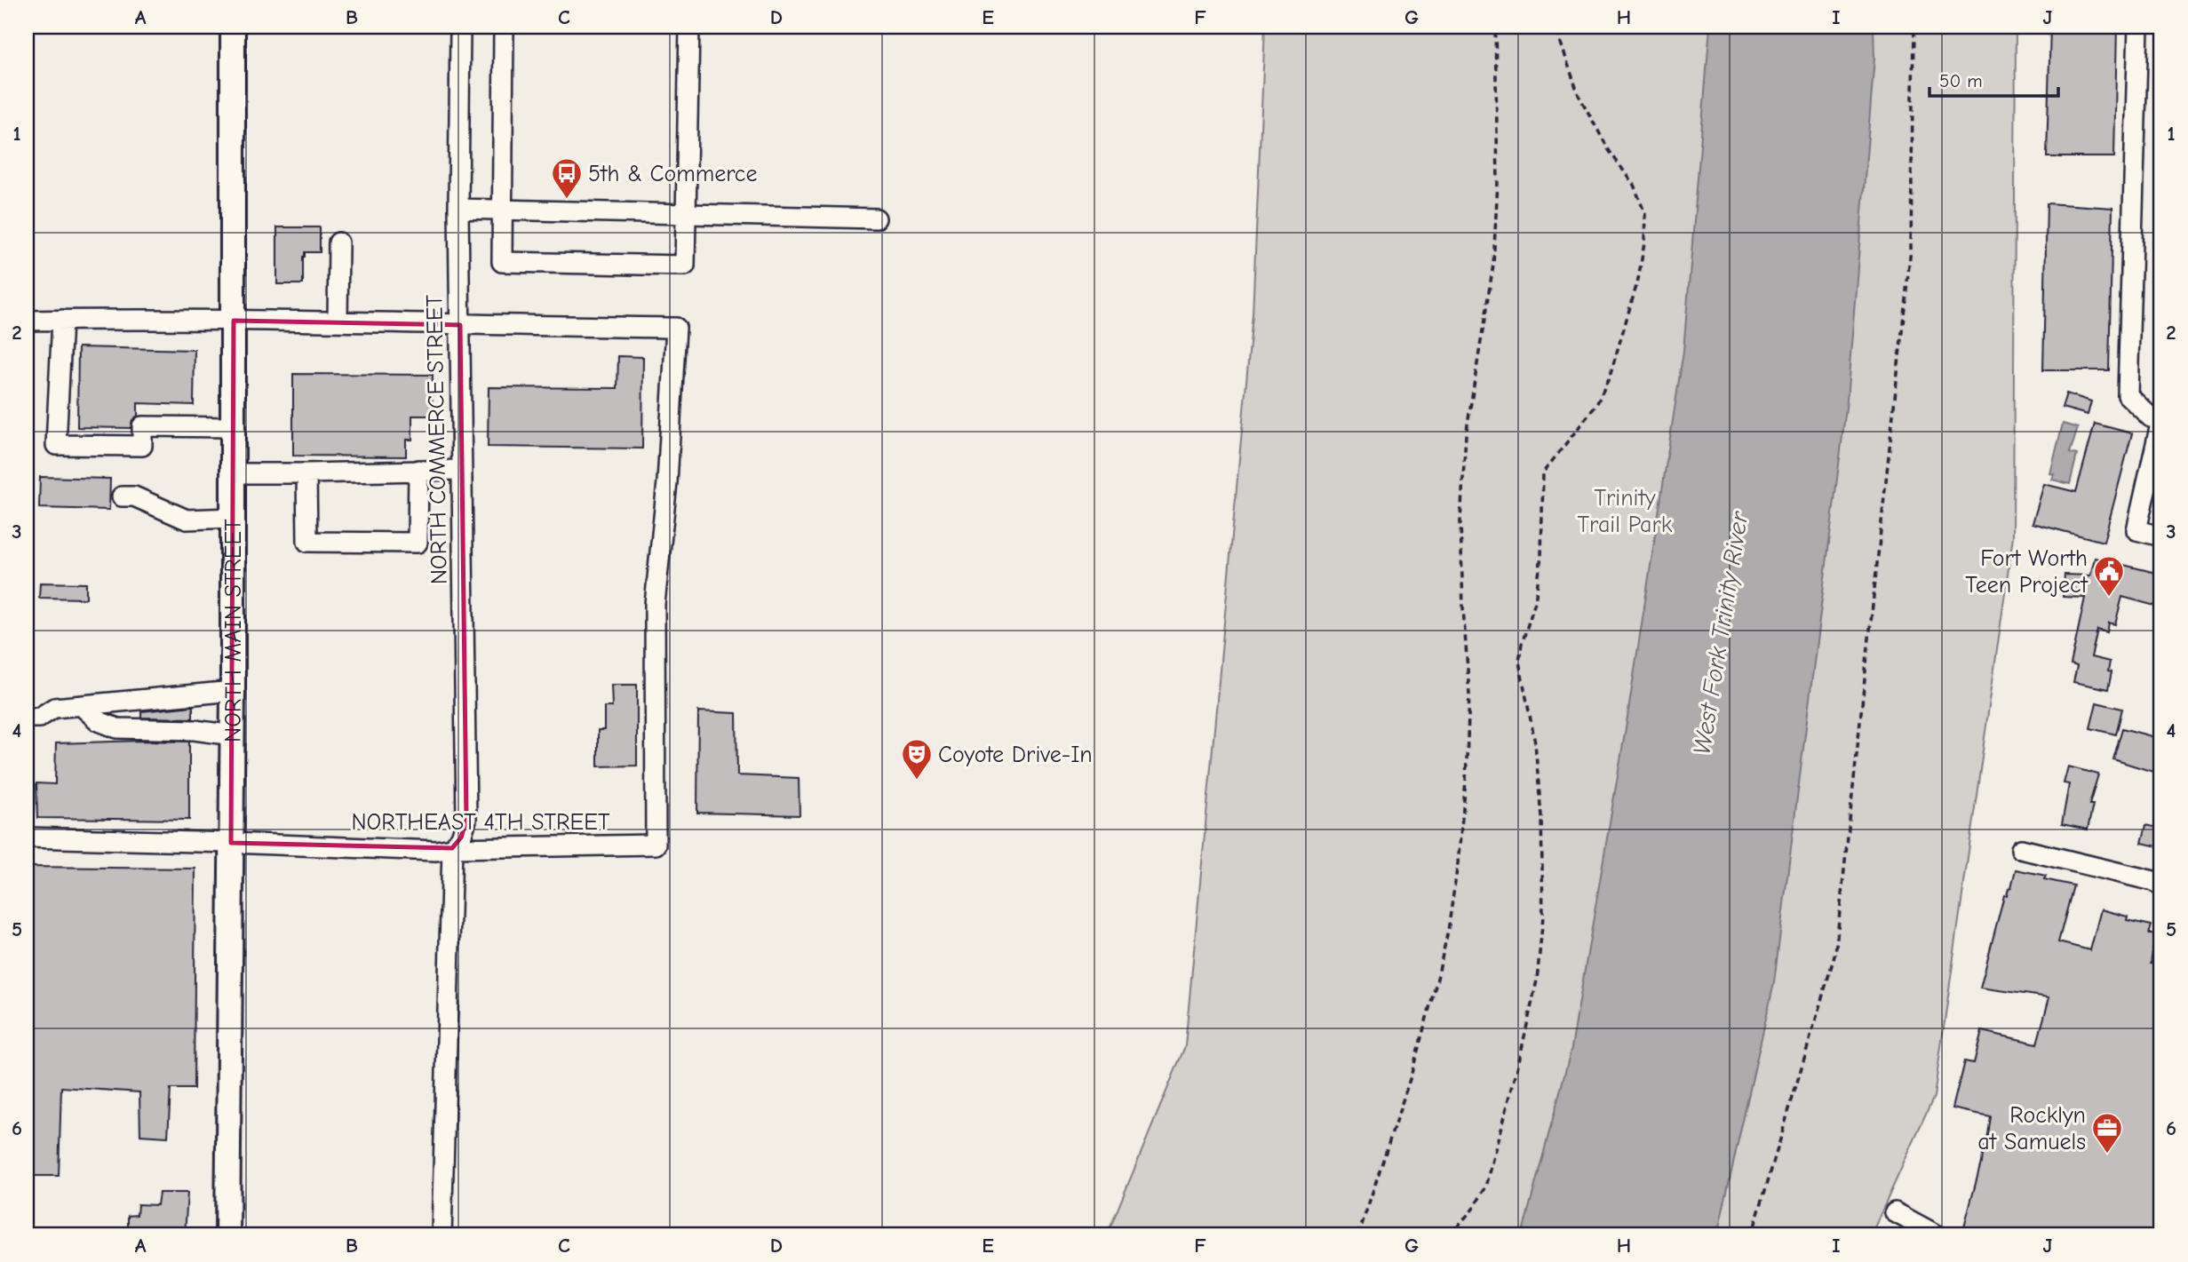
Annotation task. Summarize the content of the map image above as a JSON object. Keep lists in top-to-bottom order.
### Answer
{
  "streets": {
    "main road": ["NORTH MAIN STREET"],
    "street": ["NORTH COMMERCE STREET", "NORTHEAST 4TH STREET"]
  },
  "crossings": [
    ["NORTH COMMERCE STREET", "NORTHEAST 4TH STREET"],
    ["NORTH MAIN STREET", "NORTHEAST 4TH STREET"]
  ],
  "water": ["West Fork Trinity River"],
  "parks": ["Trinity Trail Park"],
  "places": {
    "bus stop": ["5th & Commerce"],
    "public building": ["Fort Worth Teen Project"],
    "theatre": ["Coyote Drive-In"],
    "office": ["Rocklyn at Samuels"]
  },
  "scale_bar": "50 m",
  "grid": {
    "columns": [
      "A",
      "B",
      "C",
      "D",
      "E",
      "F",
      "G",
      "H",
      "I",
      "J"
    ],
    "rows": [
      "1",
      "2",
      "3",
      "4",
      "5",
      "6"
    ]
  }
}
